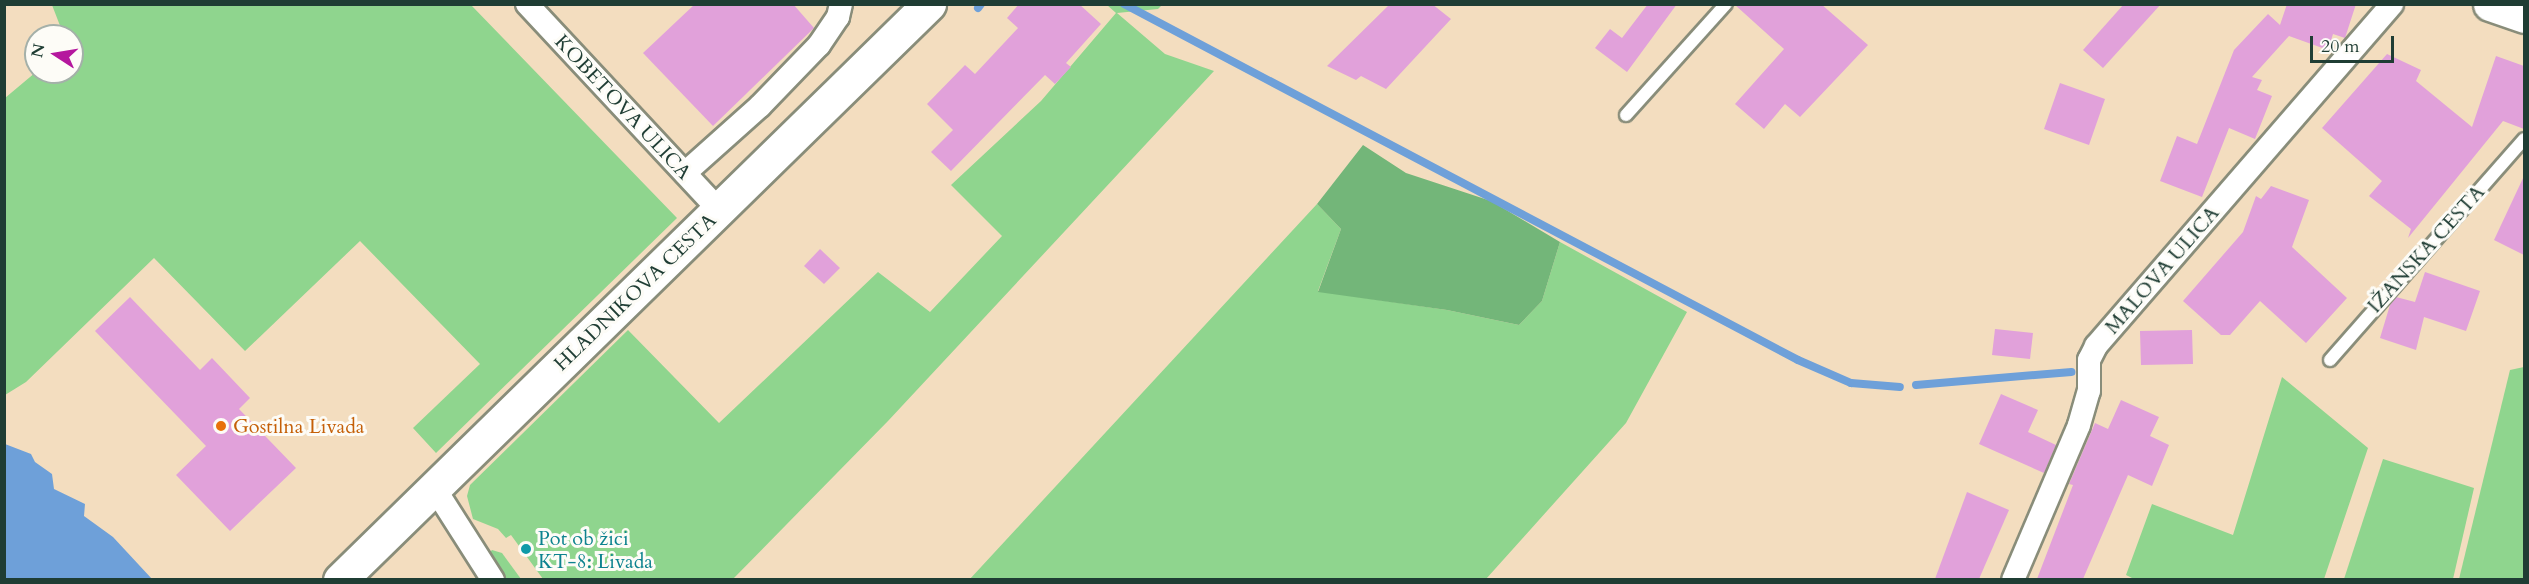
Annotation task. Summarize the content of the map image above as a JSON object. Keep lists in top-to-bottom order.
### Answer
{
  "streets": {
    "main road": ["HLADNIKOVA CESTA"],
    "street": ["KOBETOVA ULICA", "MALOVA ULICA"],
    "lane": ["IŽANSKA CESTA"]
  },
  "crossings": [
    ["KOBETOVA ULICA", "HLADNIKOVA CESTA"]
  ],
  "places": ["Gostilna Livada", "Pot ob žici KT-8: Livada"],
  "scale_bar": "20 m",
  "north": "left"
}
